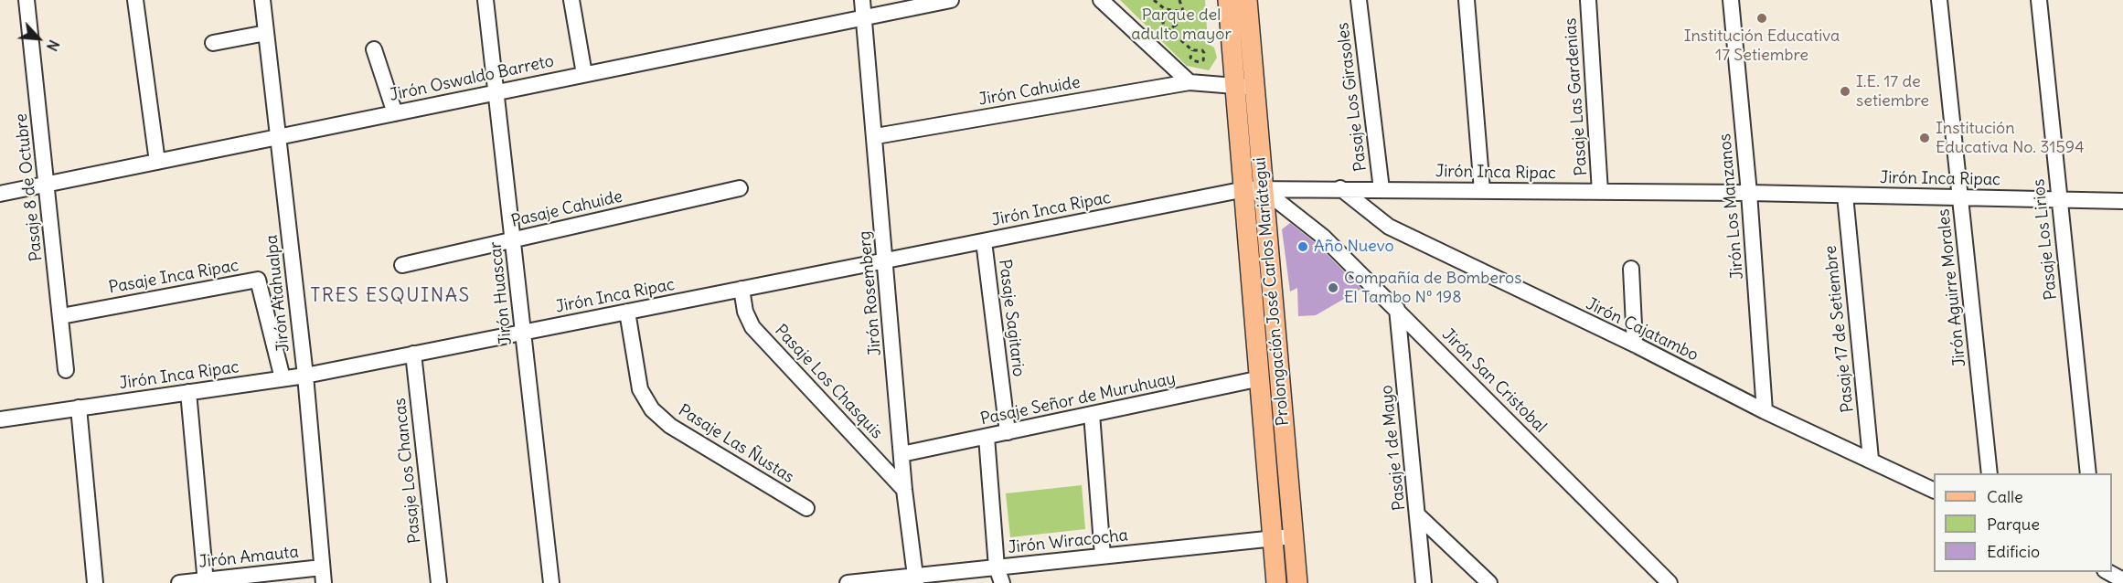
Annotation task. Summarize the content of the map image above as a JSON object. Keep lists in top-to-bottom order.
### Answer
{
  "streets": {
    "main road": ["Prolongación José Carlos Mariátegui"],
    "street": [
      "Jirón Oswaldo Barreto",
      "Jirón Cahuide",
      "Pasaje Los Girasoles",
      "Pasaje Las Gardenias",
      "Jirón Inca Ripac",
      "Pasaje 8 de Octubre",
      "Jirón Los Manzanos",
      "Pasaje Cahuide",
      "Pasaje Los Lirios",
      "Pasaje Inca Ripac",
      "Jirón Aguirre Morales",
      "Jirón Atahualpa",
      "Jirón Huascar",
      "Jirón Rosemberg",
      "Pasaje Sagitario",
      "Pasaje 17 de Setiembre",
      "Jirón Cajatambo",
      "Jirón San Cristobal",
      "Pasaje Los Chasquis",
      "Pasaje Señor de Muruhuay",
      "Pasaje Las Ñustas",
      "Pasaje 1 de Mayo",
      "Pasaje Los Chancas",
      "Jirón Wiracocha",
      "Jirón Amauta"
    ]
  },
  "crossings": [
    ["Jirón Oswaldo Barreto", "Pasaje 8 de Octubre"],
    ["Jirón Oswaldo Barreto", "Jirón Atahualpa"],
    ["Jirón Oswaldo Barreto", "Jirón Huascar"],
    ["Jirón Oswaldo Barreto", "Jirón Rosemberg"],
    ["Jirón Cahuide", "Jirón Rosemberg"],
    ["Pasaje Los Girasoles", "Jirón Inca Ripac"],
    ["Pasaje Las Gardenias", "Jirón Inca Ripac"],
    ["Jirón Inca Ripac", "Jirón Los Manzanos"],
    ["Jirón Inca Ripac", "Pasaje Los Lirios"],
    ["Jirón Inca Ripac", "Pasaje Inca Ripac"],
    ["Jirón Inca Ripac", "Jirón Aguirre Morales"],
    ["Jirón Inca Ripac", "Prolongación José Carlos Mariátegui"],
    ["Jirón Inca Ripac", "Jirón Atahualpa"],
    ["Jirón Inca Ripac", "Jirón Huascar"],
    ["Jirón Inca Ripac", "Jirón Rosemberg"],
    ["Jirón Inca Ripac", "Pasaje Sagitario"],
    ["Jirón Inca Ripac", "Pasaje 17 de Setiembre"],
    ["Jirón Inca Ripac", "Jirón Cajatambo"],
    ["Jirón Inca Ripac", "Jirón San Cristobal"],
    ["Jirón Inca Ripac", "Pasaje Los Chasquis"],
    ["Jirón Inca Ripac", "Pasaje Las Ñustas"],
    ["Jirón Inca Ripac", "Pasaje Los Chancas"],
    ["Pasaje 8 de Octubre", "Pasaje Inca Ripac"],
    ["Jirón Los Manzanos", "Jirón Cajatambo"],
    ["Pasaje Cahuide", "Jirón Huascar"],
    ["Prolongación José Carlos Mariátegui", "Jirón San Cristobal"],
    ["Prolongación José Carlos Mariátegui", "Pasaje Señor de Muruhuay"],
    ["Prolongación José Carlos Mariátegui", "Jirón Wiracocha"],
    ["Jirón Atahualpa", "Jirón Amauta"],
    ["Jirón Rosemberg", "Pasaje Los Chasquis"],
    ["Jirón Rosemberg", "Pasaje Señor de Muruhuay"],
    ["Jirón Rosemberg", "Jirón Wiracocha"],
    ["Pasaje Sagitario", "Pasaje Señor de Muruhuay"],
    ["Pasaje 17 de Setiembre", "Jirón Cajatambo"],
    ["Jirón San Cristobal", "Pasaje 1 de Mayo"]
  ],
  "districts": ["TRES ESQUINAS"],
  "parks": ["Parque del adulto mayor"],
  "places": [
    "Institución Educativa 17 Setiembre",
    "I.E. 17 de setiembre",
    "Institución Educativa No. 31594",
    "Año Nuevo",
    "Compañía de Bomberos El Tambo Nº 198"
  ],
  "legend": ["Calle", "Parque", "Edificio"],
  "north": "bottom right"
}
